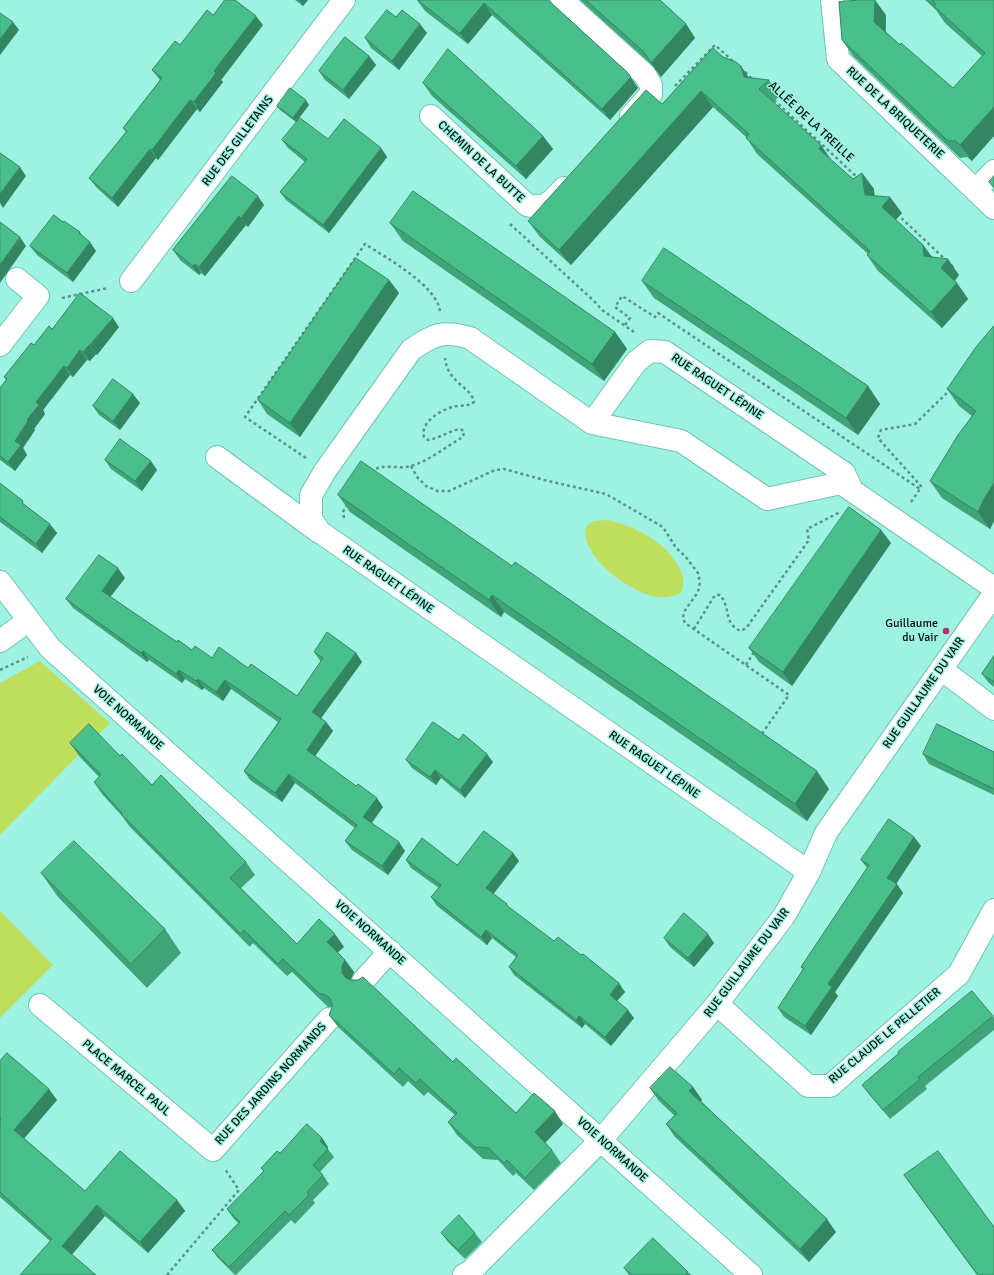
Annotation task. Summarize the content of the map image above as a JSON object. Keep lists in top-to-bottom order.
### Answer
{
  "streets": {
    "street": [
      "RUE DE LA BRIQUETERIE",
      "RUE DES GILLETAINS",
      "CHEMIN DE LA BUTTE",
      "RUE RAGUET LÉPINE",
      "RUE GUILLAUME DU VAIR",
      "VOIE NORMANDE",
      "RUE CLAUDE LE PELLETIER",
      "PLACE MARCEL PAUL",
      "RUE DES JARDINS NORMANDS"
    ],
    "path": ["ALLÉE DE LA TREILLE"]
  },
  "crossings": [
    ["RUE RAGUET LÉPINE", "RUE GUILLAUME DU VAIR"],
    ["RUE GUILLAUME DU VAIR", "VOIE NORMANDE"],
    ["RUE GUILLAUME DU VAIR", "RUE CLAUDE LE PELLETIER"],
    ["PLACE MARCEL PAUL", "RUE DES JARDINS NORMANDS"]
  ],
  "places": ["Guillaume du Vair"]
}
